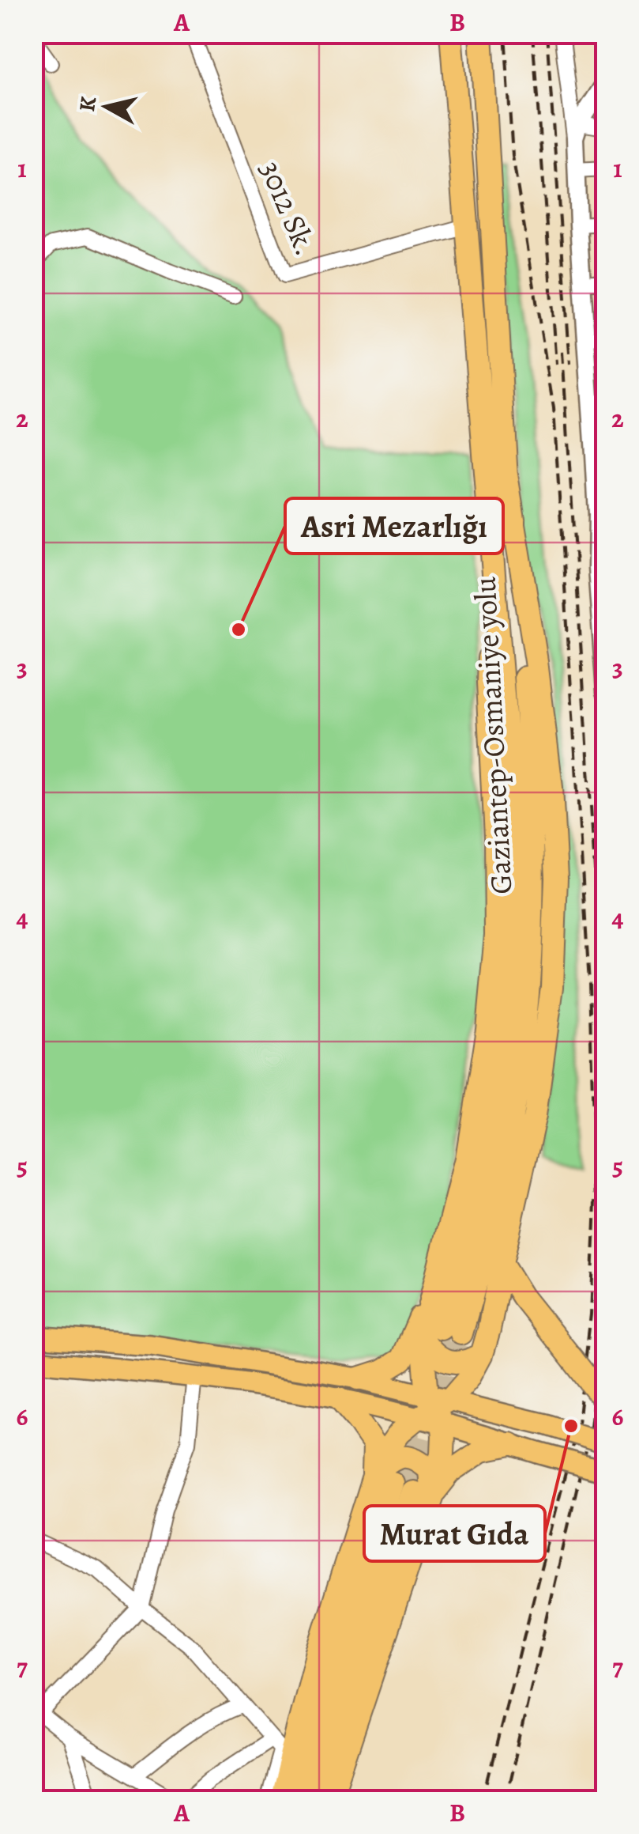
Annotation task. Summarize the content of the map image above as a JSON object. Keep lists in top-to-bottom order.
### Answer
{
  "streets": {
    "highway": ["Gaziantep-Osmaniye yolu"],
    "street": ["3012 Sk."]
  },
  "crossings": [
    ["3012 Sk.", "Gaziantep-Osmaniye yolu"]
  ],
  "places": ["Asri Mezarlığı", "Murat Gıda"],
  "north": "left",
  "grid": {
    "columns": ["A", "B"],
    "rows": [
      "1",
      "2",
      "3",
      "4",
      "5",
      "6",
      "7"
    ]
  }
}
